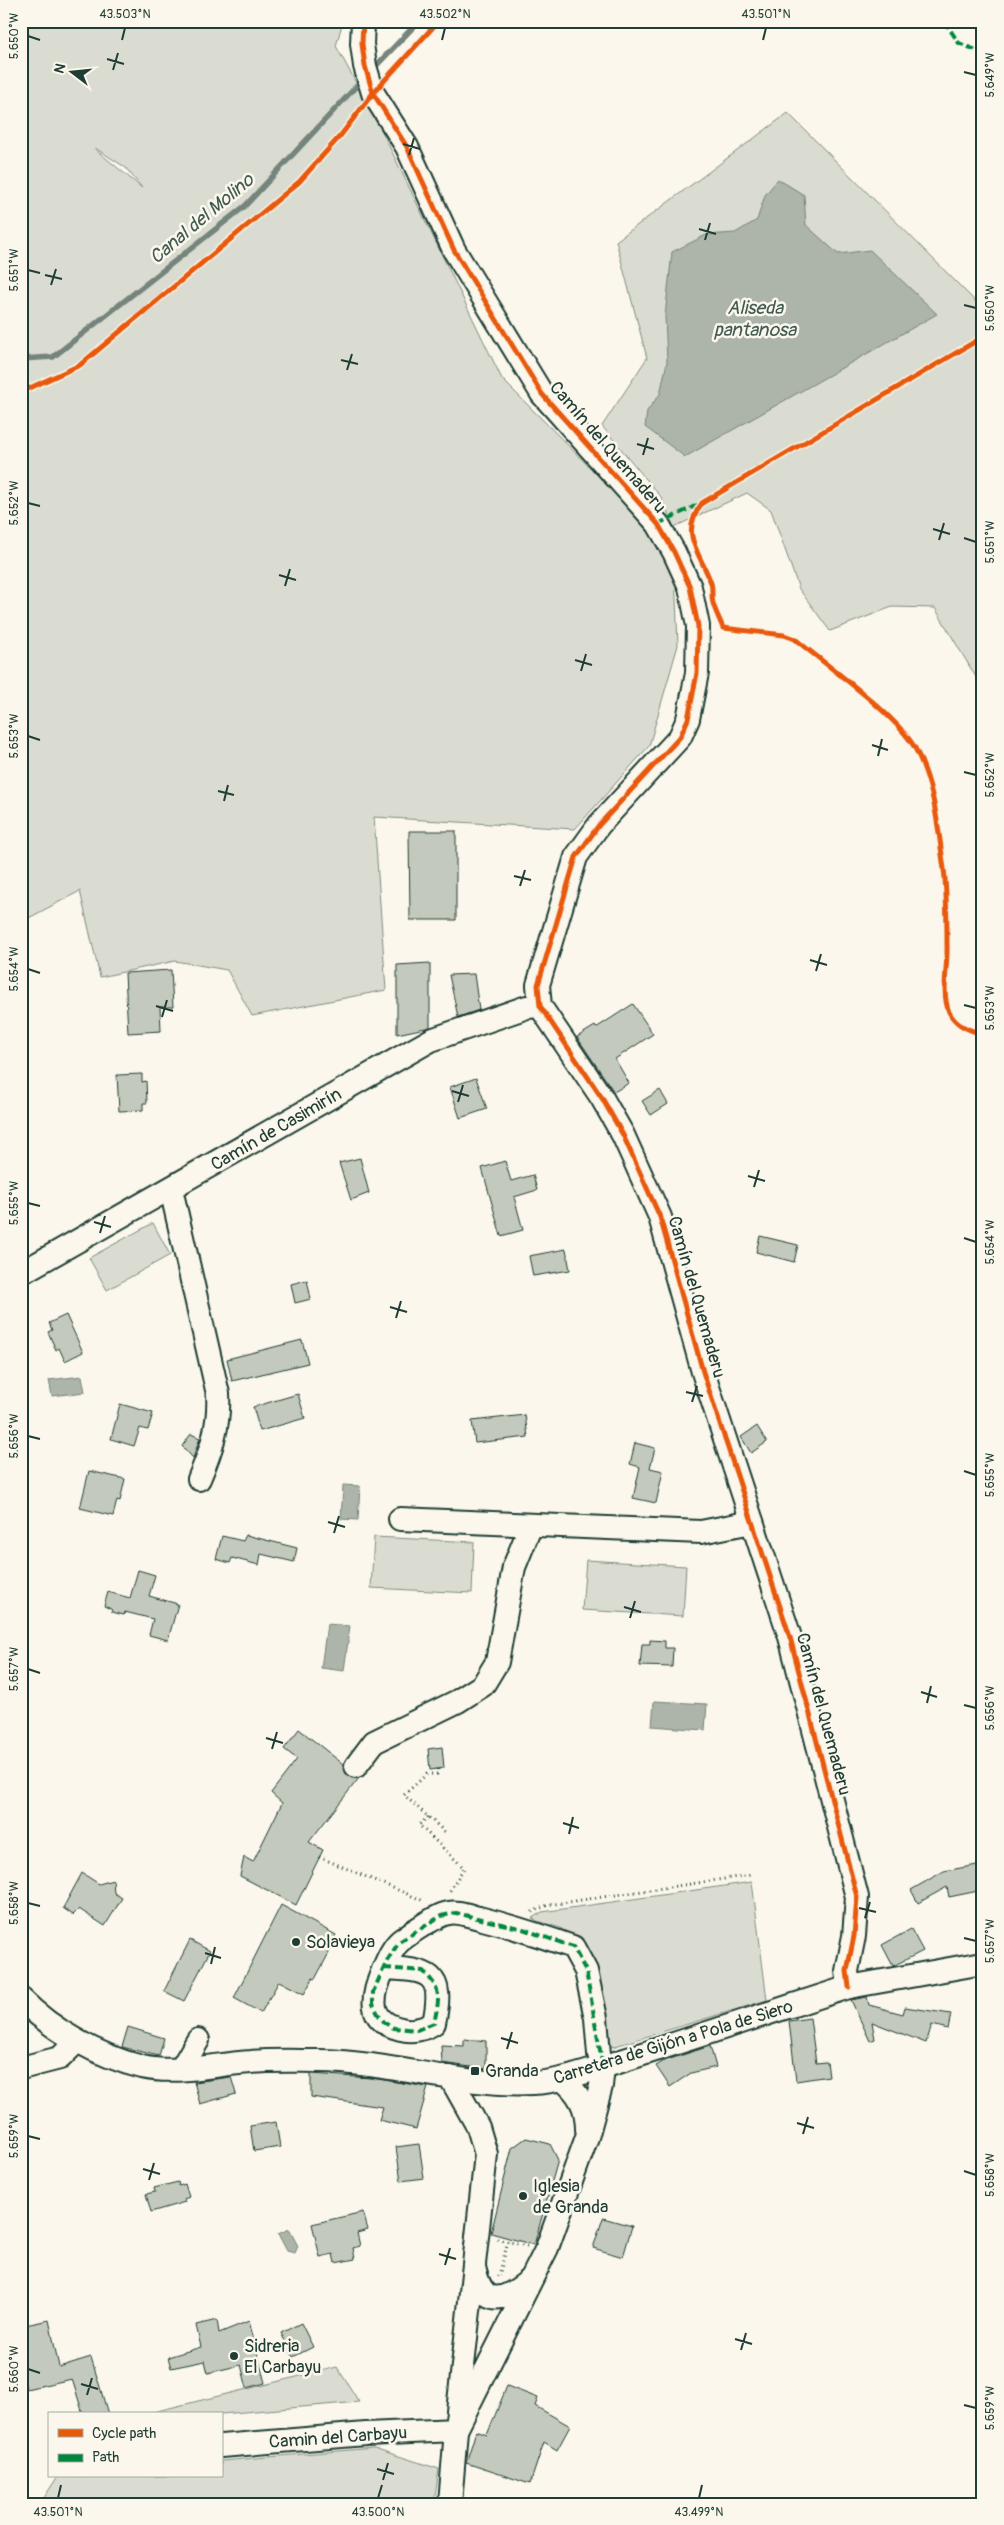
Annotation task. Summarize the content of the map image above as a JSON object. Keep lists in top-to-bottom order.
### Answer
{
  "streets": {
    "street": [
      "Camín del Quemaderu",
      "Camín de Casimirín",
      "Carretera de Gijón a Pola de Siero",
      "Camin del Carbayu"
    ]
  },
  "crossings": [
    ["Camín del Quemaderu", "Camín de Casimirín"],
    ["Camín del Quemaderu", "Carretera de Gijón a Pola de Siero"]
  ],
  "water": ["Canal del Molino", "Aliseda pantanosa"],
  "places": {
    "other": ["Solavieya", "Iglesia de Granda", "Sidreria El Carbayu"],
    "transit": ["Granda"]
  },
  "legend": ["Cycle path", "Path"],
  "north": "left",
  "coordinates": [
    "43.503°N",
    "43.502°N",
    "43.501°N",
    "5.650°W",
    "5.649°W",
    "5.651°W",
    "5.652°W",
    "5.653°W",
    "5.654°W",
    "5.655°W",
    "5.656°W",
    "5.657°W",
    "5.658°W",
    "5.659°W",
    "5.660°W",
    "43.500°N",
    "43.499°N"
  ]
}
